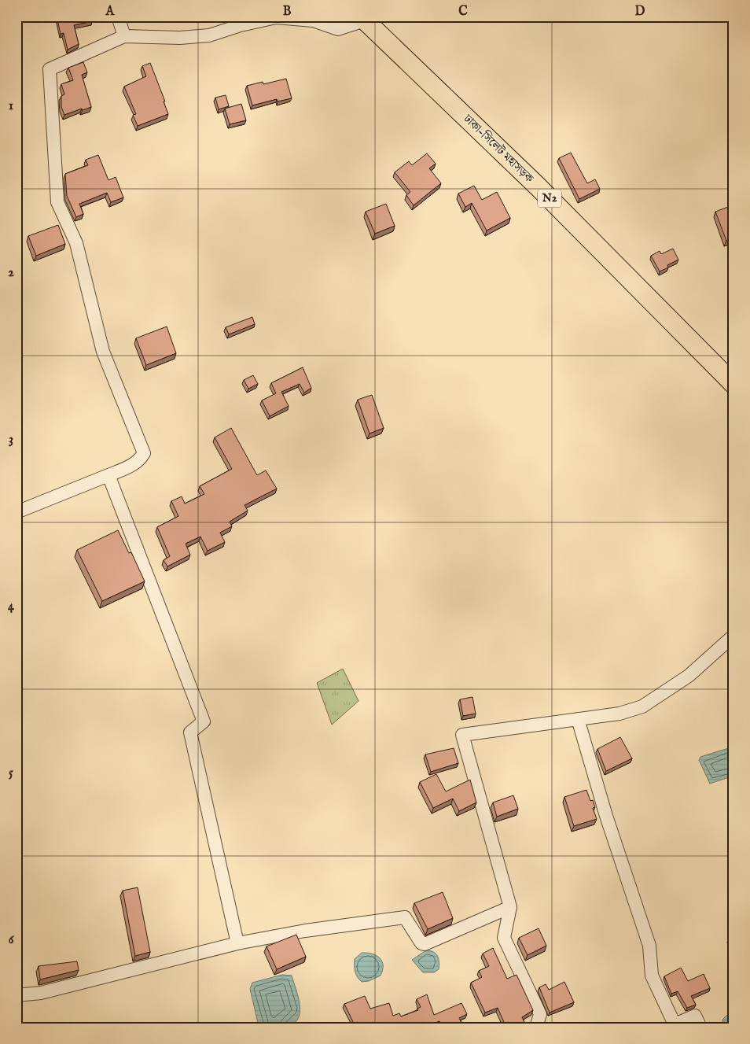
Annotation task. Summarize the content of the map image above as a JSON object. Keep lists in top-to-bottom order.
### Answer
{
  "streets": {
    "highway": ["ঢাকা-সিলেট মহাসড়ক", "N2"]
  },
  "grid": {
    "columns": [
      "A",
      "B",
      "C",
      "D"
    ],
    "rows": [
      "1",
      "2",
      "3",
      "4",
      "5",
      "6"
    ]
  }
}
